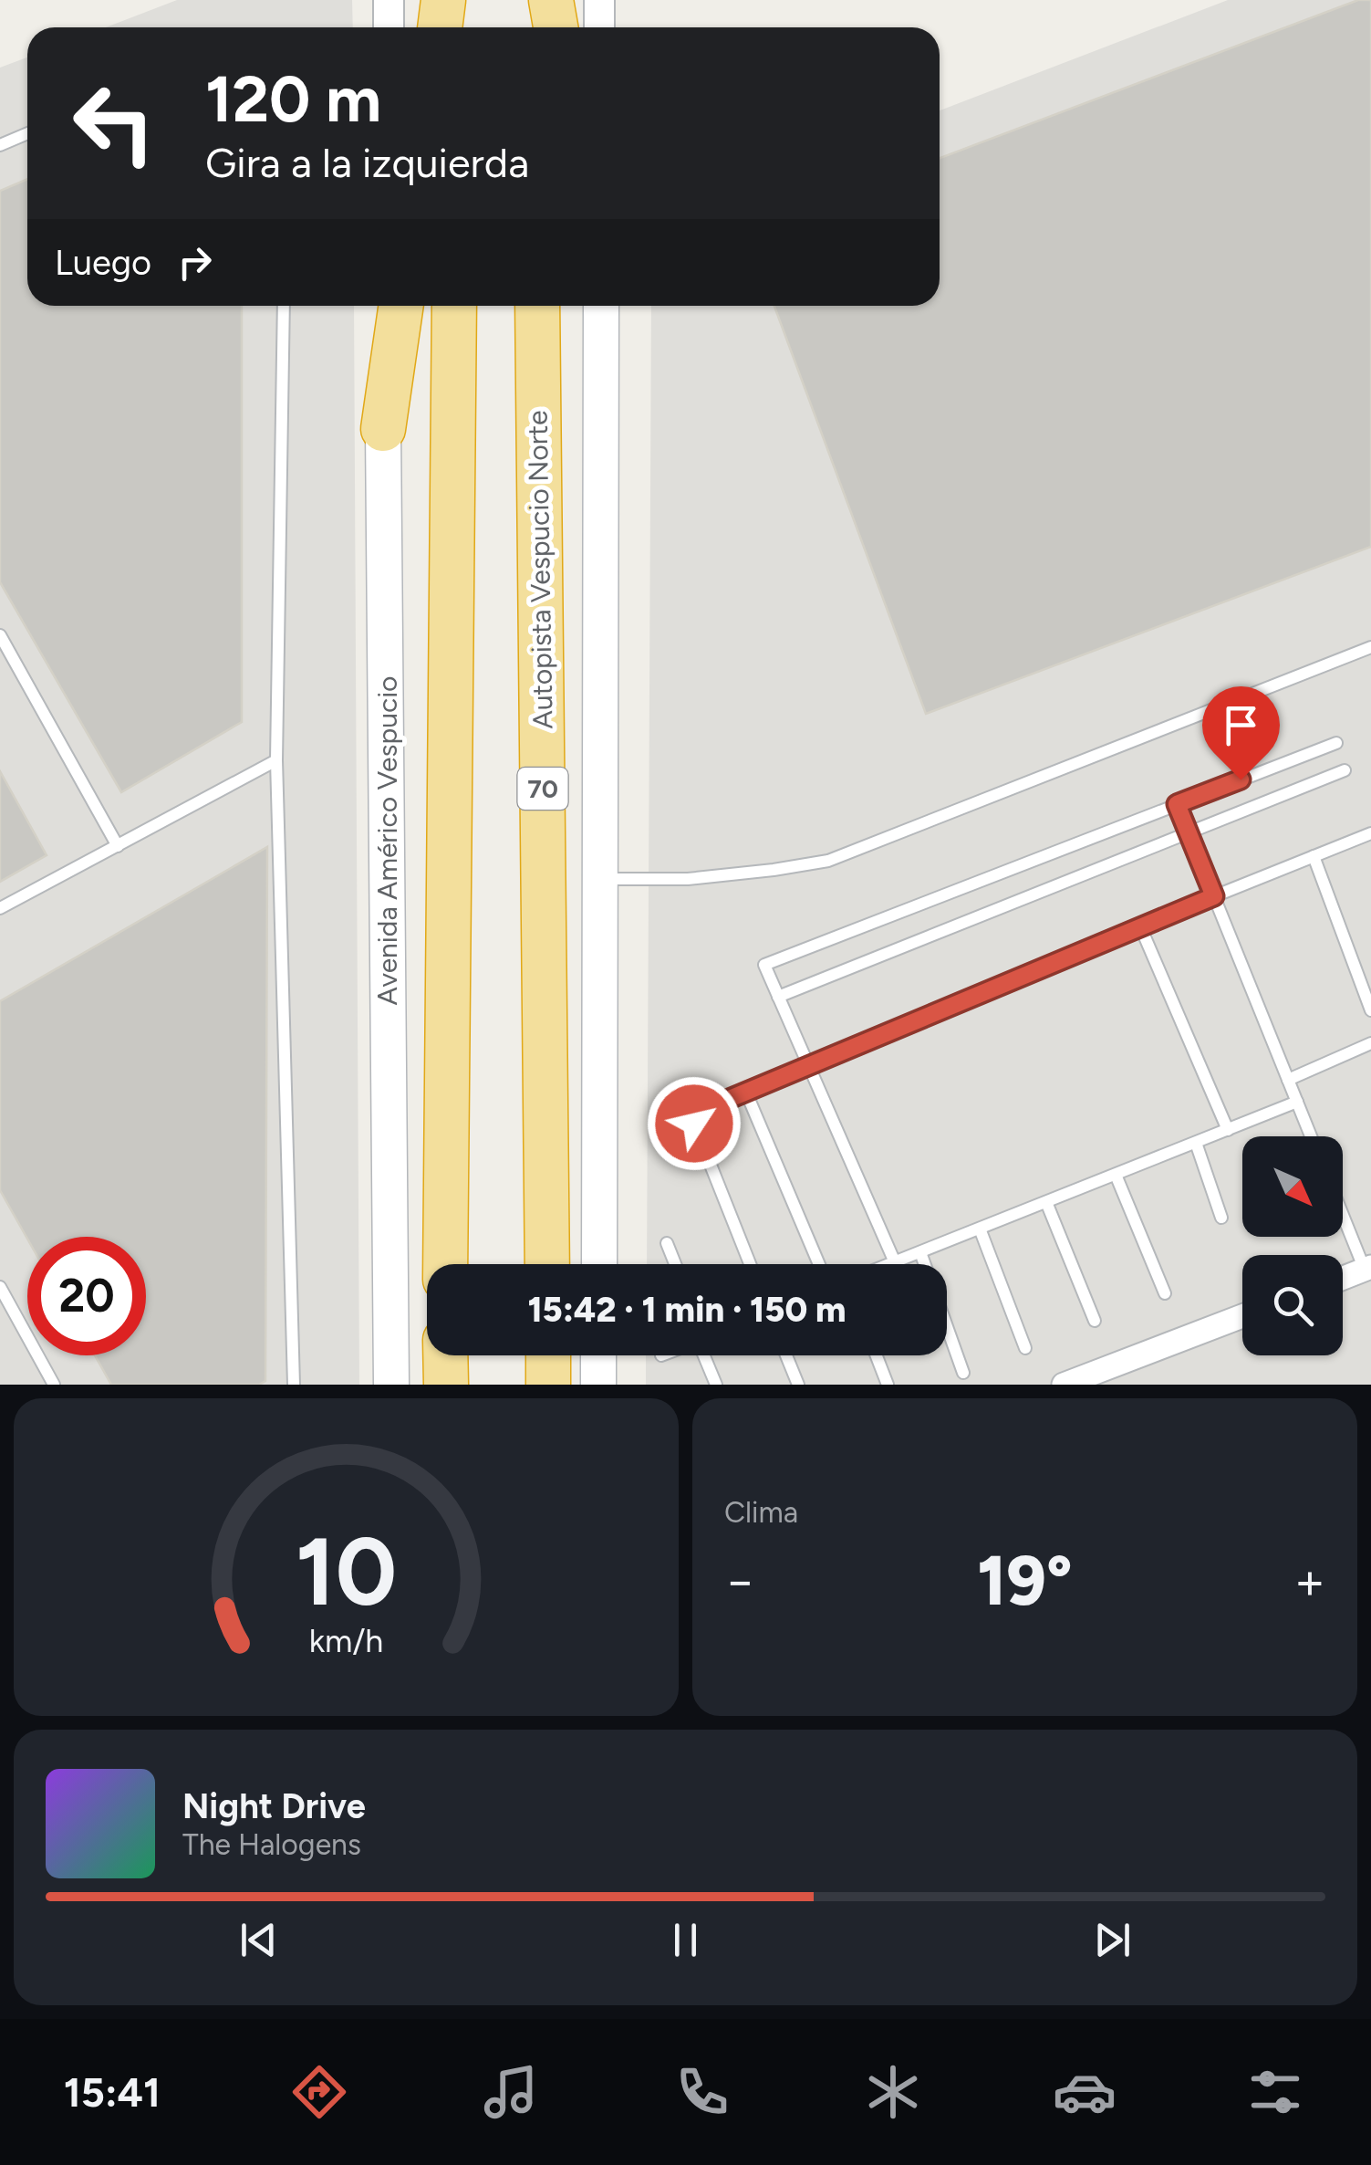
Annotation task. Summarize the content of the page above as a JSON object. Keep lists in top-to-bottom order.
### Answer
{
  "streets": {
    "highway": ["Autopista Vespucio Norte", "70"],
    "main road": ["Avenida Américo Vespucio"]
  },
  "north": "bottom right",
  "page": {
    "turn": ["120 m", "Gira a la izquierda"],
    "then": "Luego",
    "limit": "20",
    "trip": "15:42 · 1 min · 150 m",
    "tile": "Clima",
    "heat": ["−", "19°", "+"],
    "song": ["Night Drive", "The Halogens"],
    "tabs": "15:41",
    "gauge": ["10", "km/h"]
  }
}
